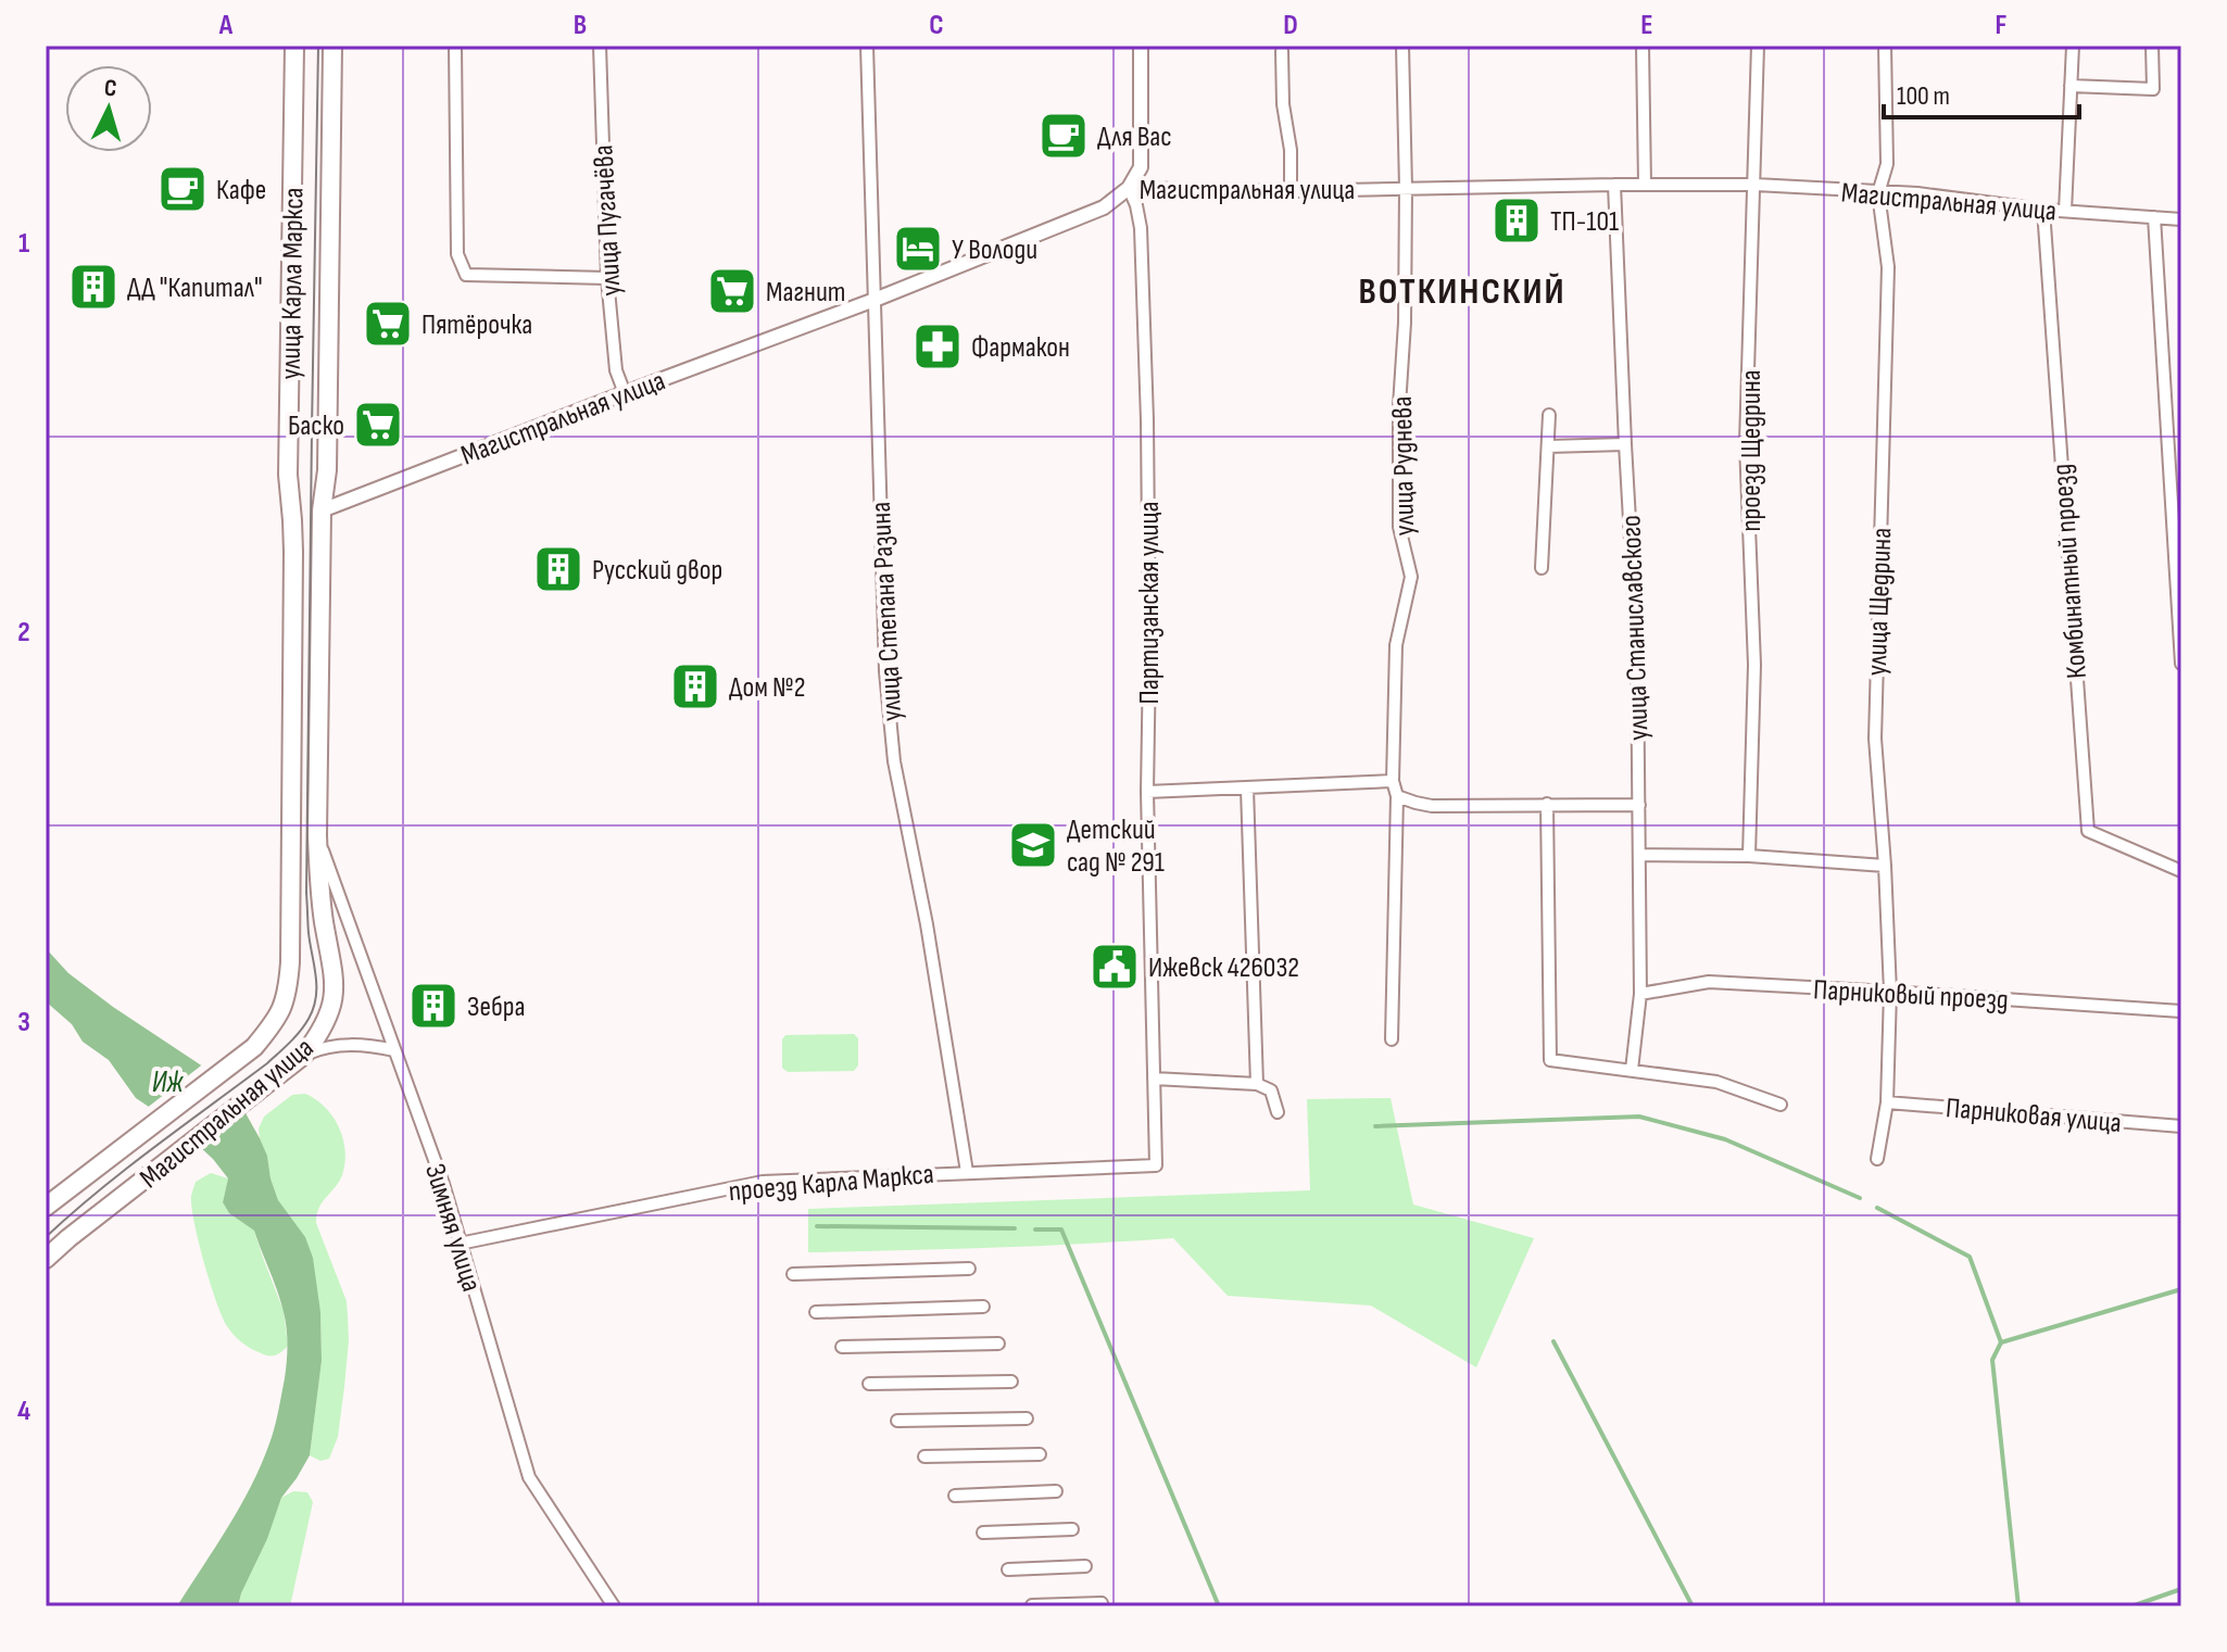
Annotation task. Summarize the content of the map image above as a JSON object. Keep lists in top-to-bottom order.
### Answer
{
  "streets": {
    "main road": ["Магистральная улица", "улица Карла Маркса"],
    "street": [
      "улица Пугачёва",
      "проезд Щедрина",
      "улица Руднева",
      "Комбинатный проезд",
      "улица Щедрина",
      "Партизанская улица",
      "улица Степана Разина",
      "улица Станиславского",
      "Парниковый проезд",
      "Парниковая улица",
      "проезд Карла Маркса",
      "Зимняя улица"
    ]
  },
  "crossings": [
    ["Магистральная улица", "улица Пугачёва"],
    ["Магистральная улица", "улица Карла Маркса"],
    ["Магистральная улица", "проезд Щедрина"],
    ["Магистральная улица", "улица Руднева"],
    ["Магистральная улица", "Комбинатный проезд"],
    ["Магистральная улица", "улица Щедрина"],
    ["Магистральная улица", "Партизанская улица"],
    ["Магистральная улица", "улица Степана Разина"],
    ["Магистральная улица", "улица Станиславского"],
    ["Магистральная улица", "Зимняя улица"],
    ["улица Щедрина", "Парниковый проезд"],
    ["улица Щедрина", "Парниковая улица"],
    ["Партизанская улица", "проезд Карла Маркса"],
    ["улица Степана Разина", "проезд Карла Маркса"],
    ["улица Станиславского", "Парниковый проезд"],
    ["проезд Карла Маркса", "Зимняя улица"]
  ],
  "districts": ["ВОТКИНСКИЙ"],
  "water": ["Иж"],
  "places": {
    "cafe": ["Для Вас", "Кафе"],
    "building": [
      "ТП-101",
      "ДД \"Капитал\"",
      "Русский двор",
      "Дом №2",
      "Зебра"
    ],
    "hotel": ["У Володи"],
    "supermarket": ["Магнит", "Пятёрочка", "Баско"],
    "pharmacy": ["Фармакон"],
    "school or university": ["Детский сад № 291"],
    "public building": ["Ижевск 426032"]
  },
  "scale_bar": "100 m",
  "north": "top",
  "grid": {
    "columns": [
      "A",
      "B",
      "C",
      "D",
      "E",
      "F"
    ],
    "rows": [
      "1",
      "2",
      "3",
      "4"
    ]
  }
}
